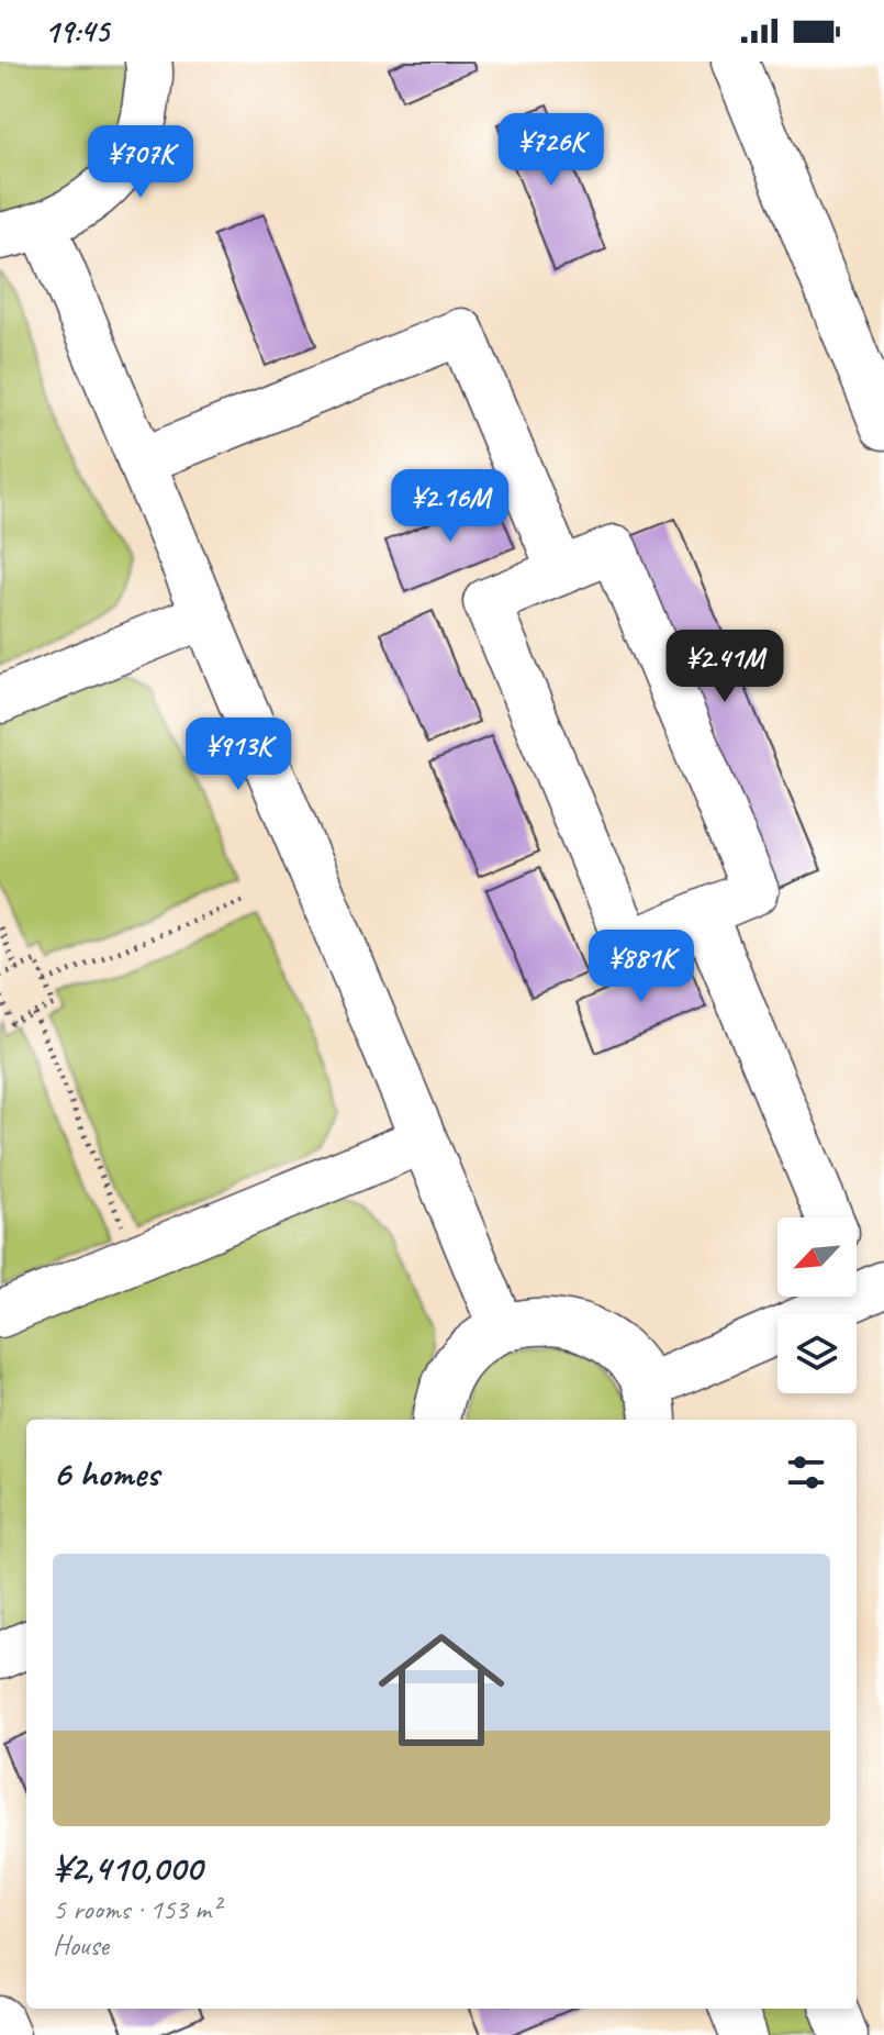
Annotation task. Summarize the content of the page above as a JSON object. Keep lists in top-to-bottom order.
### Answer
{
  "north": "bottom left",
  "page": {
    "status": "19:45",
    "price": [
      "¥726K",
      "¥707K",
      "¥2.16M",
      "¥2.41M",
      "¥913K",
      "¥881K"
    ],
    "heading": "6 homes",
    "list": [
      {
        "name": "¥2,410,000",
        "note": "5 rooms · 153 m² · House"
      }
    ]
  }
}
